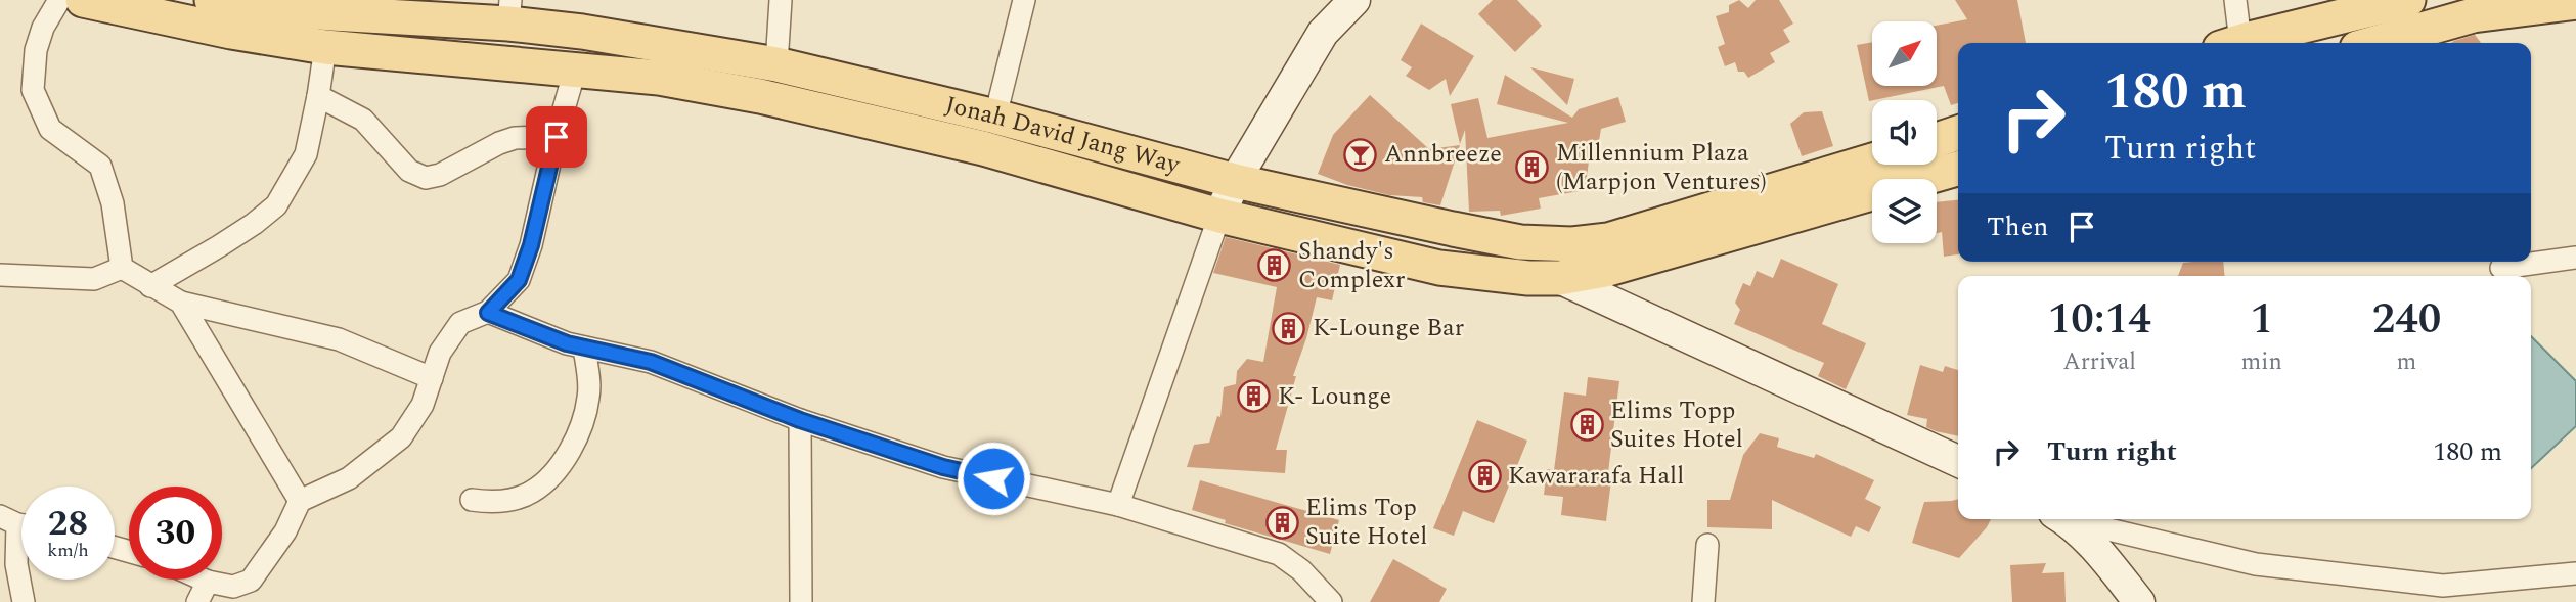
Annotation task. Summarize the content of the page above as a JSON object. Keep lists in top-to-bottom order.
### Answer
{
  "streets": {
    "main road": ["Jonah David Jang Way"]
  },
  "places": {
    "bar": ["Annbreeze"],
    "building": [
      "Millennium Plaza (Marpjon Ventures)",
      "Shandy's Complexr",
      "K-Lounge Bar",
      "K- Lounge",
      "Elims Topp Suites Hotel",
      "Kawararafa Hall",
      "Elims Top Suite Hotel"
    ]
  },
  "north": "top right",
  "page": {
    "turn": ["180 m", "Turn right"],
    "then": "Then",
    "eta": [
      "10:14",
      "Arrival",
      "1",
      "min",
      "240",
      "m"
    ],
    "list": [
      {
        "name": "Turn right",
        "value": "180 m"
      }
    ],
    "speed": "28 km/h",
    "limit": "30"
  }
}
